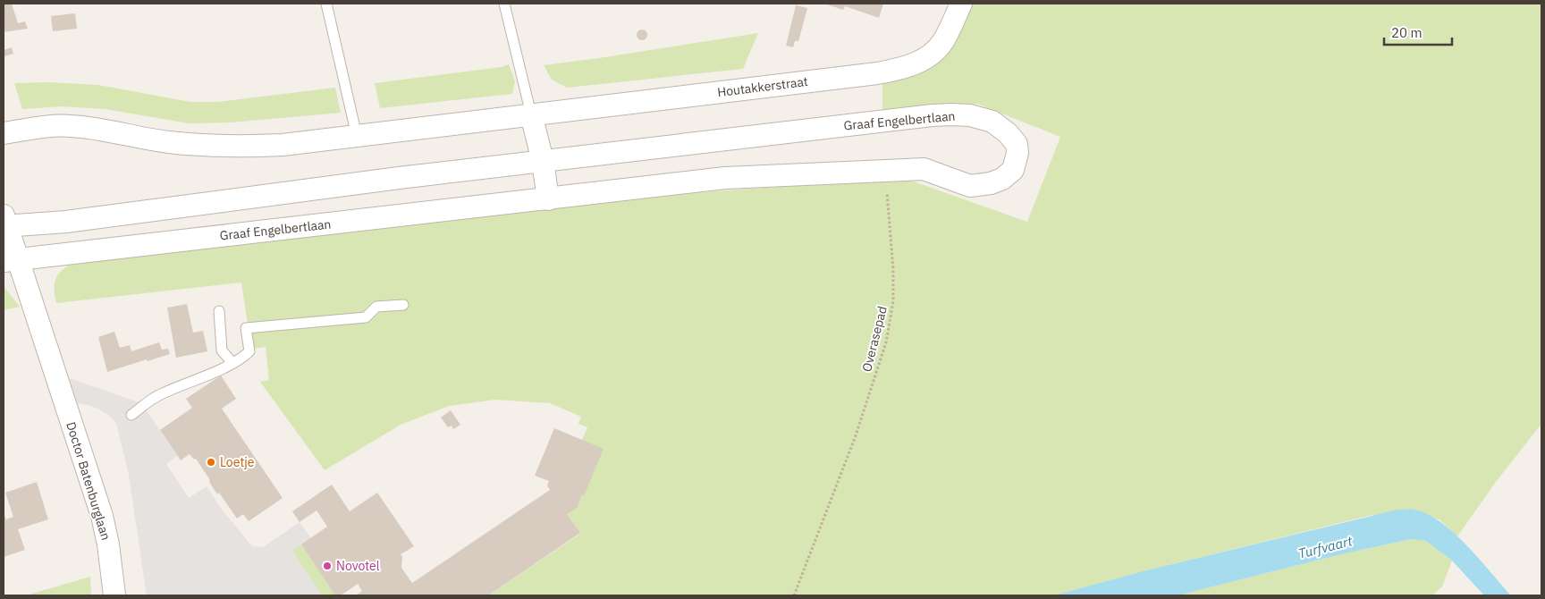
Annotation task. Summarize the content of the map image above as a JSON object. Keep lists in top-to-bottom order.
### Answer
{
  "streets": {
    "street": ["Houtakkerstraat", "Graaf Engelbertlaan", "Doctor Batenburglaan"],
    "path": ["Overasepad"]
  },
  "crossings": [
    ["Graaf Engelbertlaan", "Overasepad"],
    ["Graaf Engelbertlaan", "Doctor Batenburglaan"]
  ],
  "water": ["Turfvaart"],
  "places": ["Loetje", "Novotel"],
  "scale_bar": "20 m"
}
